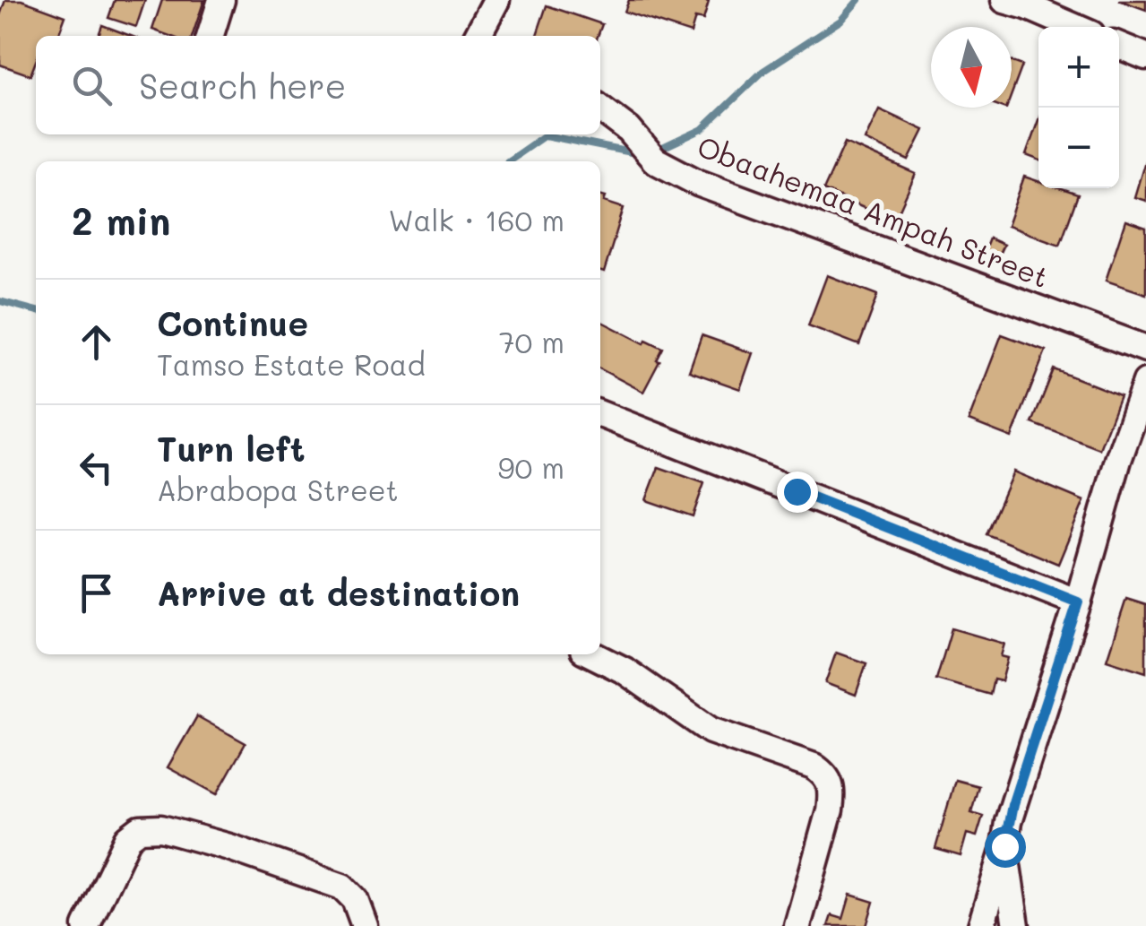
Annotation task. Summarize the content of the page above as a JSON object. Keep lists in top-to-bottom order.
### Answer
{
  "streets": {
    "street": ["Obaahemaa Ampah Street"]
  },
  "north": "bottom",
  "page": {
    "map_buttons": ["+", "−"],
    "search": "Search here",
    "heading": ["2 min", "Walk · 160 m"],
    "list": [
      ["Continue", "Tamso Estate Road", "70 m"],
      ["Turn left", "Abrabopa Street", "90 m"],
      "Arrive at destination"
    ]
  }
}
